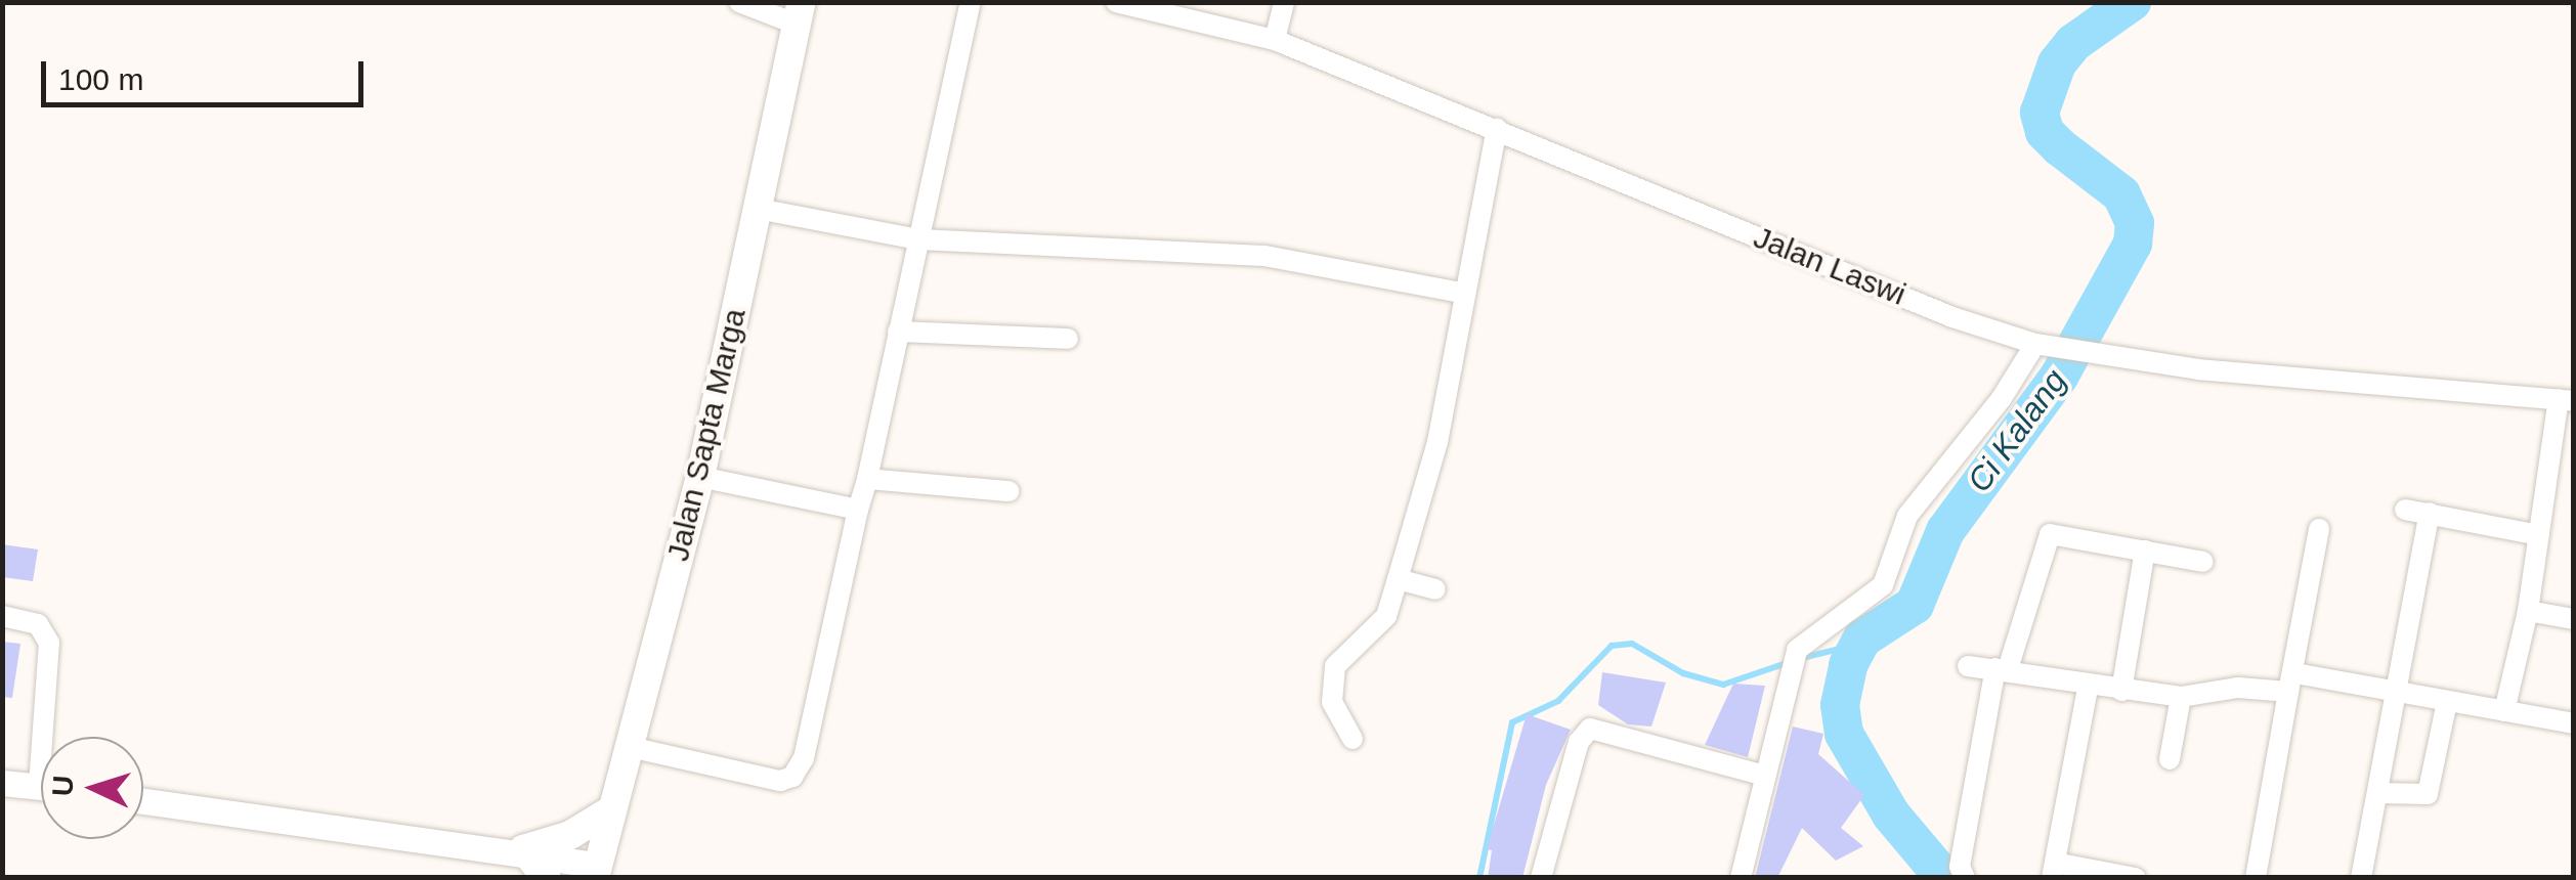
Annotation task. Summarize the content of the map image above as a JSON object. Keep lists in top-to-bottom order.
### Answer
{
  "streets": {
    "main road": ["Jalan Sapta Marga"],
    "street": ["Jalan Laswi"]
  },
  "water": ["Ci Kalang"],
  "scale_bar": "100 m",
  "north": "left"
}
